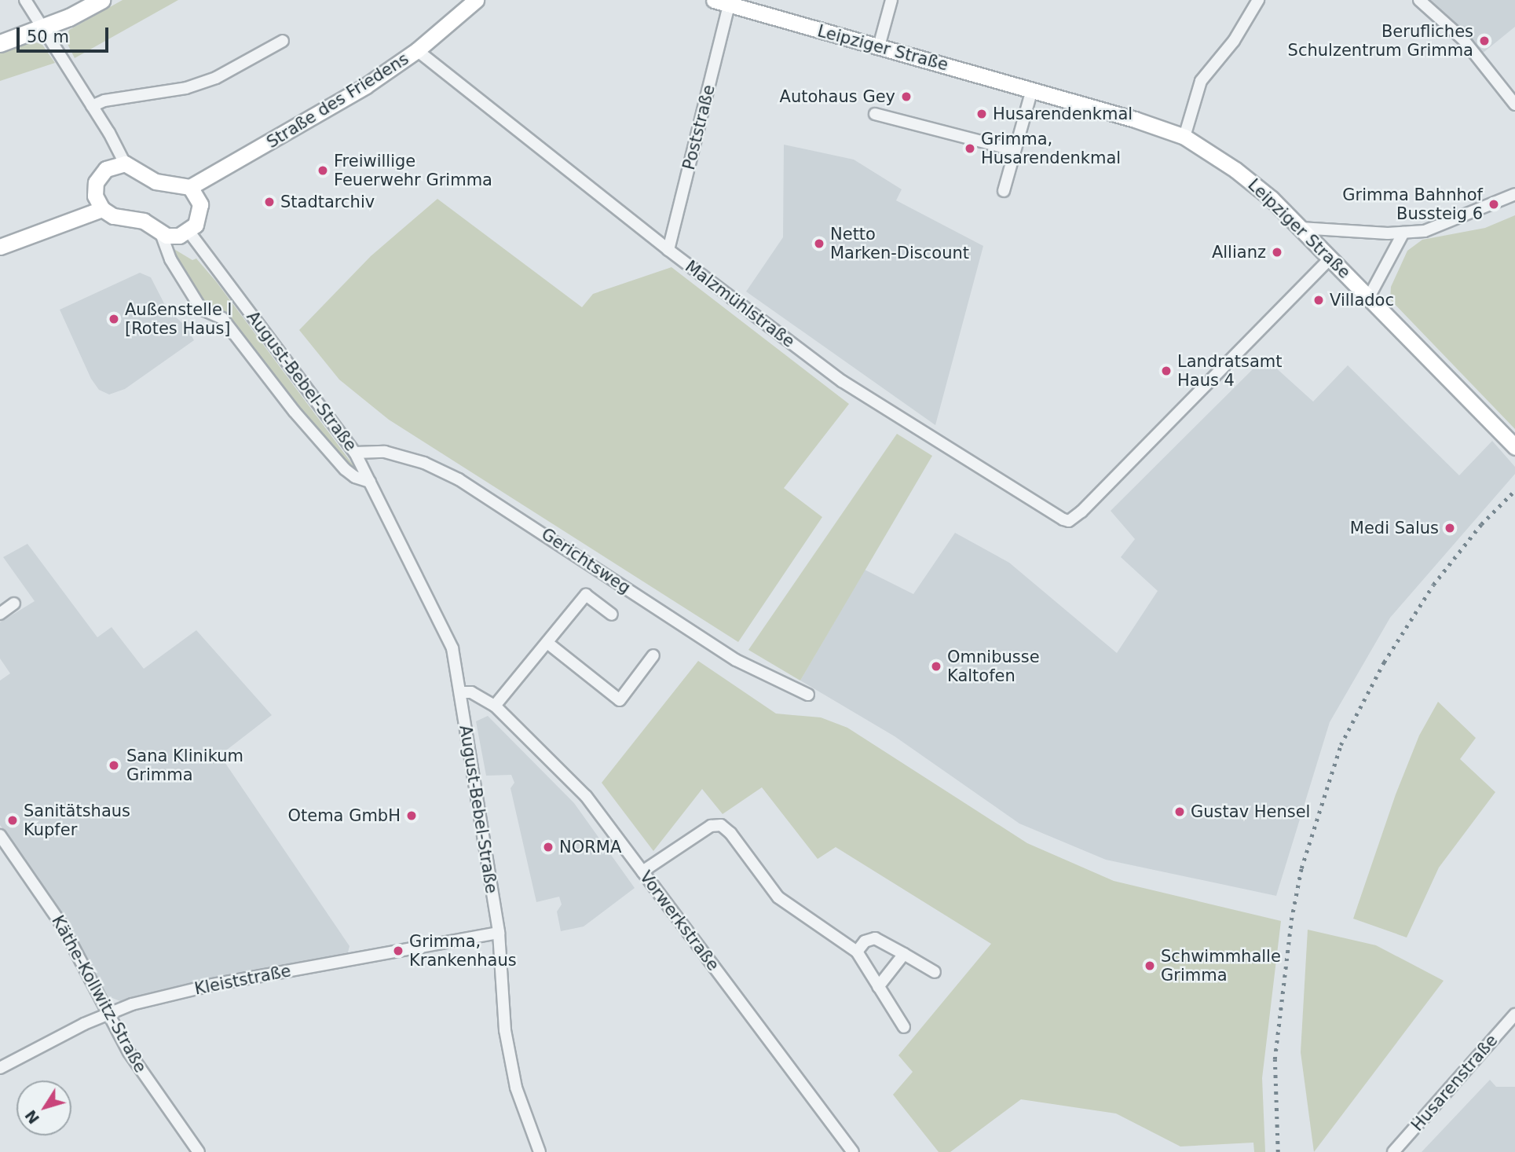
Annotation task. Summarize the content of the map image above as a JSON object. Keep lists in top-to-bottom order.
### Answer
{
  "streets": {
    "main road": ["Leipziger Straße", "Straße des Friedens"],
    "street": [
      "Poststraße",
      "Malzmühlstraße",
      "August-Bebel-Straße",
      "Gerichtsweg",
      "Vorwerkstraße",
      "Kleiststraße",
      "Käthe-Kollwitz-Straße",
      "Husarenstraße"
    ]
  },
  "crossings": [
    ["Leipziger Straße", "Poststraße"],
    ["Leipziger Straße", "Malzmühlstraße"],
    ["Straße des Friedens", "Malzmühlstraße"],
    ["Poststraße", "Malzmühlstraße"],
    ["August-Bebel-Straße", "Gerichtsweg"],
    ["August-Bebel-Straße", "Vorwerkstraße"],
    ["August-Bebel-Straße", "Kleiststraße"],
    ["Kleiststraße", "Käthe-Kollwitz-Straße"]
  ],
  "places": [
    "Berufliches Schulzentrum Grimma",
    "Autohaus Gey",
    "Husarendenkmal",
    "Grimma, Husarendenkmal",
    "Freiwillige Feuerwehr Grimma",
    "Stadtarchiv",
    "Grimma Bahnhof Bussteig 6",
    "Netto Marken-Discount",
    "Allianz",
    "Villadoc",
    "Außenstelle l [Rotes Haus]",
    "Landratsamt Haus 4",
    "Medi Salus",
    "Omnibusse Kaltofen",
    "Sana Klinikum Grimma",
    "Gustav Hensel",
    "Otema GmbH",
    "Sanitätshaus Kupfer",
    "NORMA",
    "Grimma, Krankenhaus",
    "Schwimmhalle Grimma"
  ],
  "scale_bar": "50 m",
  "north": "bottom left"
}
